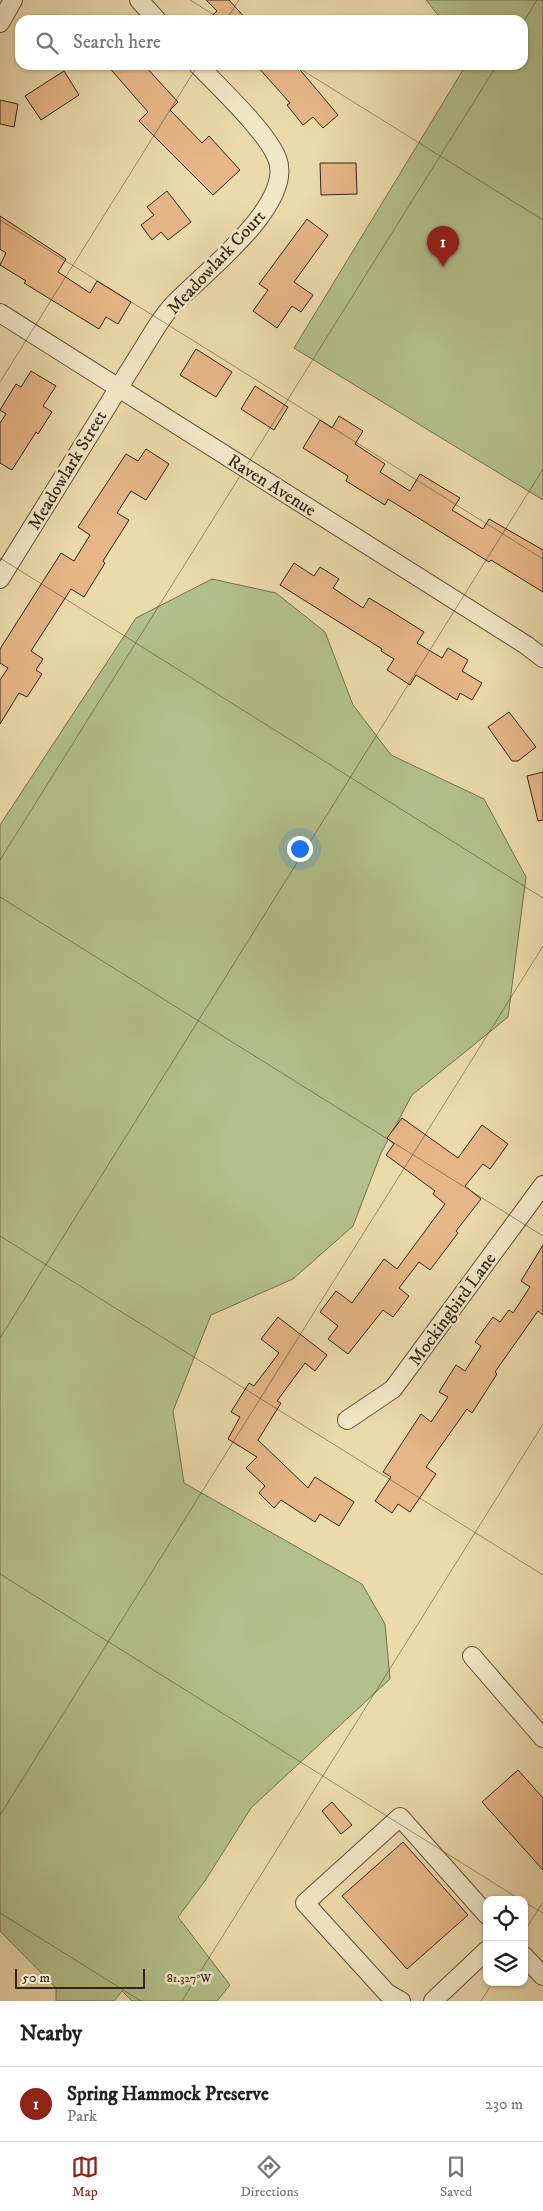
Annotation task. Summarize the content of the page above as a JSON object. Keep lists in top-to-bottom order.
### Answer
{
  "streets": {
    "street": [
      "Meadowlark Court",
      "Meadowlark Street",
      "Raven Avenue",
      "Mockingbird Lane"
    ]
  },
  "crossings": [
    ["Meadowlark Court", "Meadowlark Street"],
    ["Meadowlark Court", "Raven Avenue"],
    ["Meadowlark Street", "Raven Avenue"]
  ],
  "scale_bar": "50 m",
  "page": {
    "search": "Search here",
    "pins": "1",
    "scale": "50 m",
    "heading": "Nearby",
    "list": [
      {
        "mark": "1",
        "name": "Spring Hammock Preserve",
        "note": "Park",
        "value": "230 m"
      }
    ],
    "nav": ["Map", "Directions", "Saved"]
  },
  "coordinates": ["81.327°W"]
}
